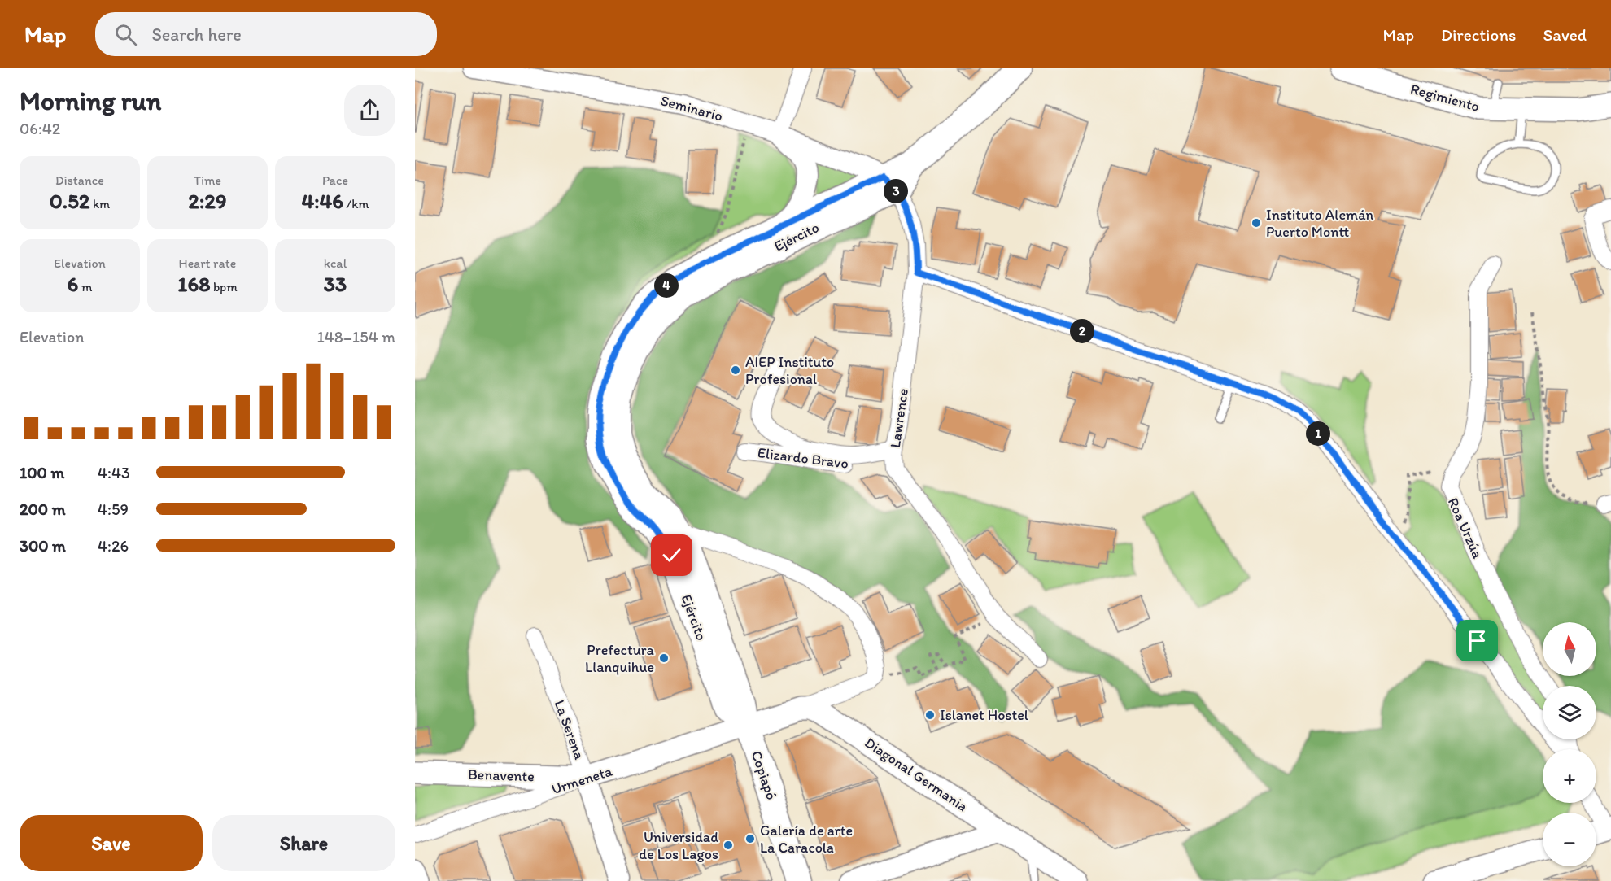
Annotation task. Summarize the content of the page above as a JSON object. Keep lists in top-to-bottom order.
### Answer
{
  "streets": {
    "main road": [
      "Regimiento",
      "Ejército",
      "Diagonal Germania",
      "Benavente",
      "Copiapó",
      "Urmeneta"
    ],
    "street": [
      "Seminario",
      "Lawrence",
      "Elizardo Bravo",
      "Roa Urzúa",
      "La Serena"
    ]
  },
  "crossings": [
    ["Seminario", "Ejército"],
    ["Seminario", "Lawrence"],
    ["Ejército", "Lawrence"],
    ["Ejército", "Copiapó"],
    ["Ejército", "Urmeneta"],
    ["Lawrence", "Elizardo Bravo"],
    ["La Serena", "Benavente"],
    ["La Serena", "Urmeneta"],
    ["Benavente", "Urmeneta"],
    ["Copiapó", "Urmeneta"]
  ],
  "places": [
    "Instituto Alemán Puerto Montt",
    "AIEP Instituto Profesional",
    "Prefectura Llanquihue",
    "Islanet Hostel",
    "Galería de arte La Caracola",
    "Universidad de Los Lagos"
  ],
  "north": "top",
  "page": {
    "header": "Map",
    "search": "Search here",
    "nav": ["Map", "Directions", "Saved"],
    "heading": ["Morning run", "06:42"],
    "stats": [
      ["Distance", "0.52 km"],
      ["Time", "2:29"],
      ["Pace", "4:46 /km"],
      ["Elevation", "6 m"],
      ["Heart rate", "168 bpm"],
      ["kcal", "33"]
    ],
    "pins": [
      "3",
      "4",
      "2",
      "1"
    ],
    "chart": ["Elevation", "148–154 m"],
    "list": [
      {
        "name": "100 m",
        "note": "4:43"
      },
      {
        "name": "200 m",
        "note": "4:59"
      },
      {
        "name": "300 m",
        "note": "4:26"
      }
    ],
    "map_buttons": ["+", "−"],
    "buttons": ["Save", "Share"]
  }
}
